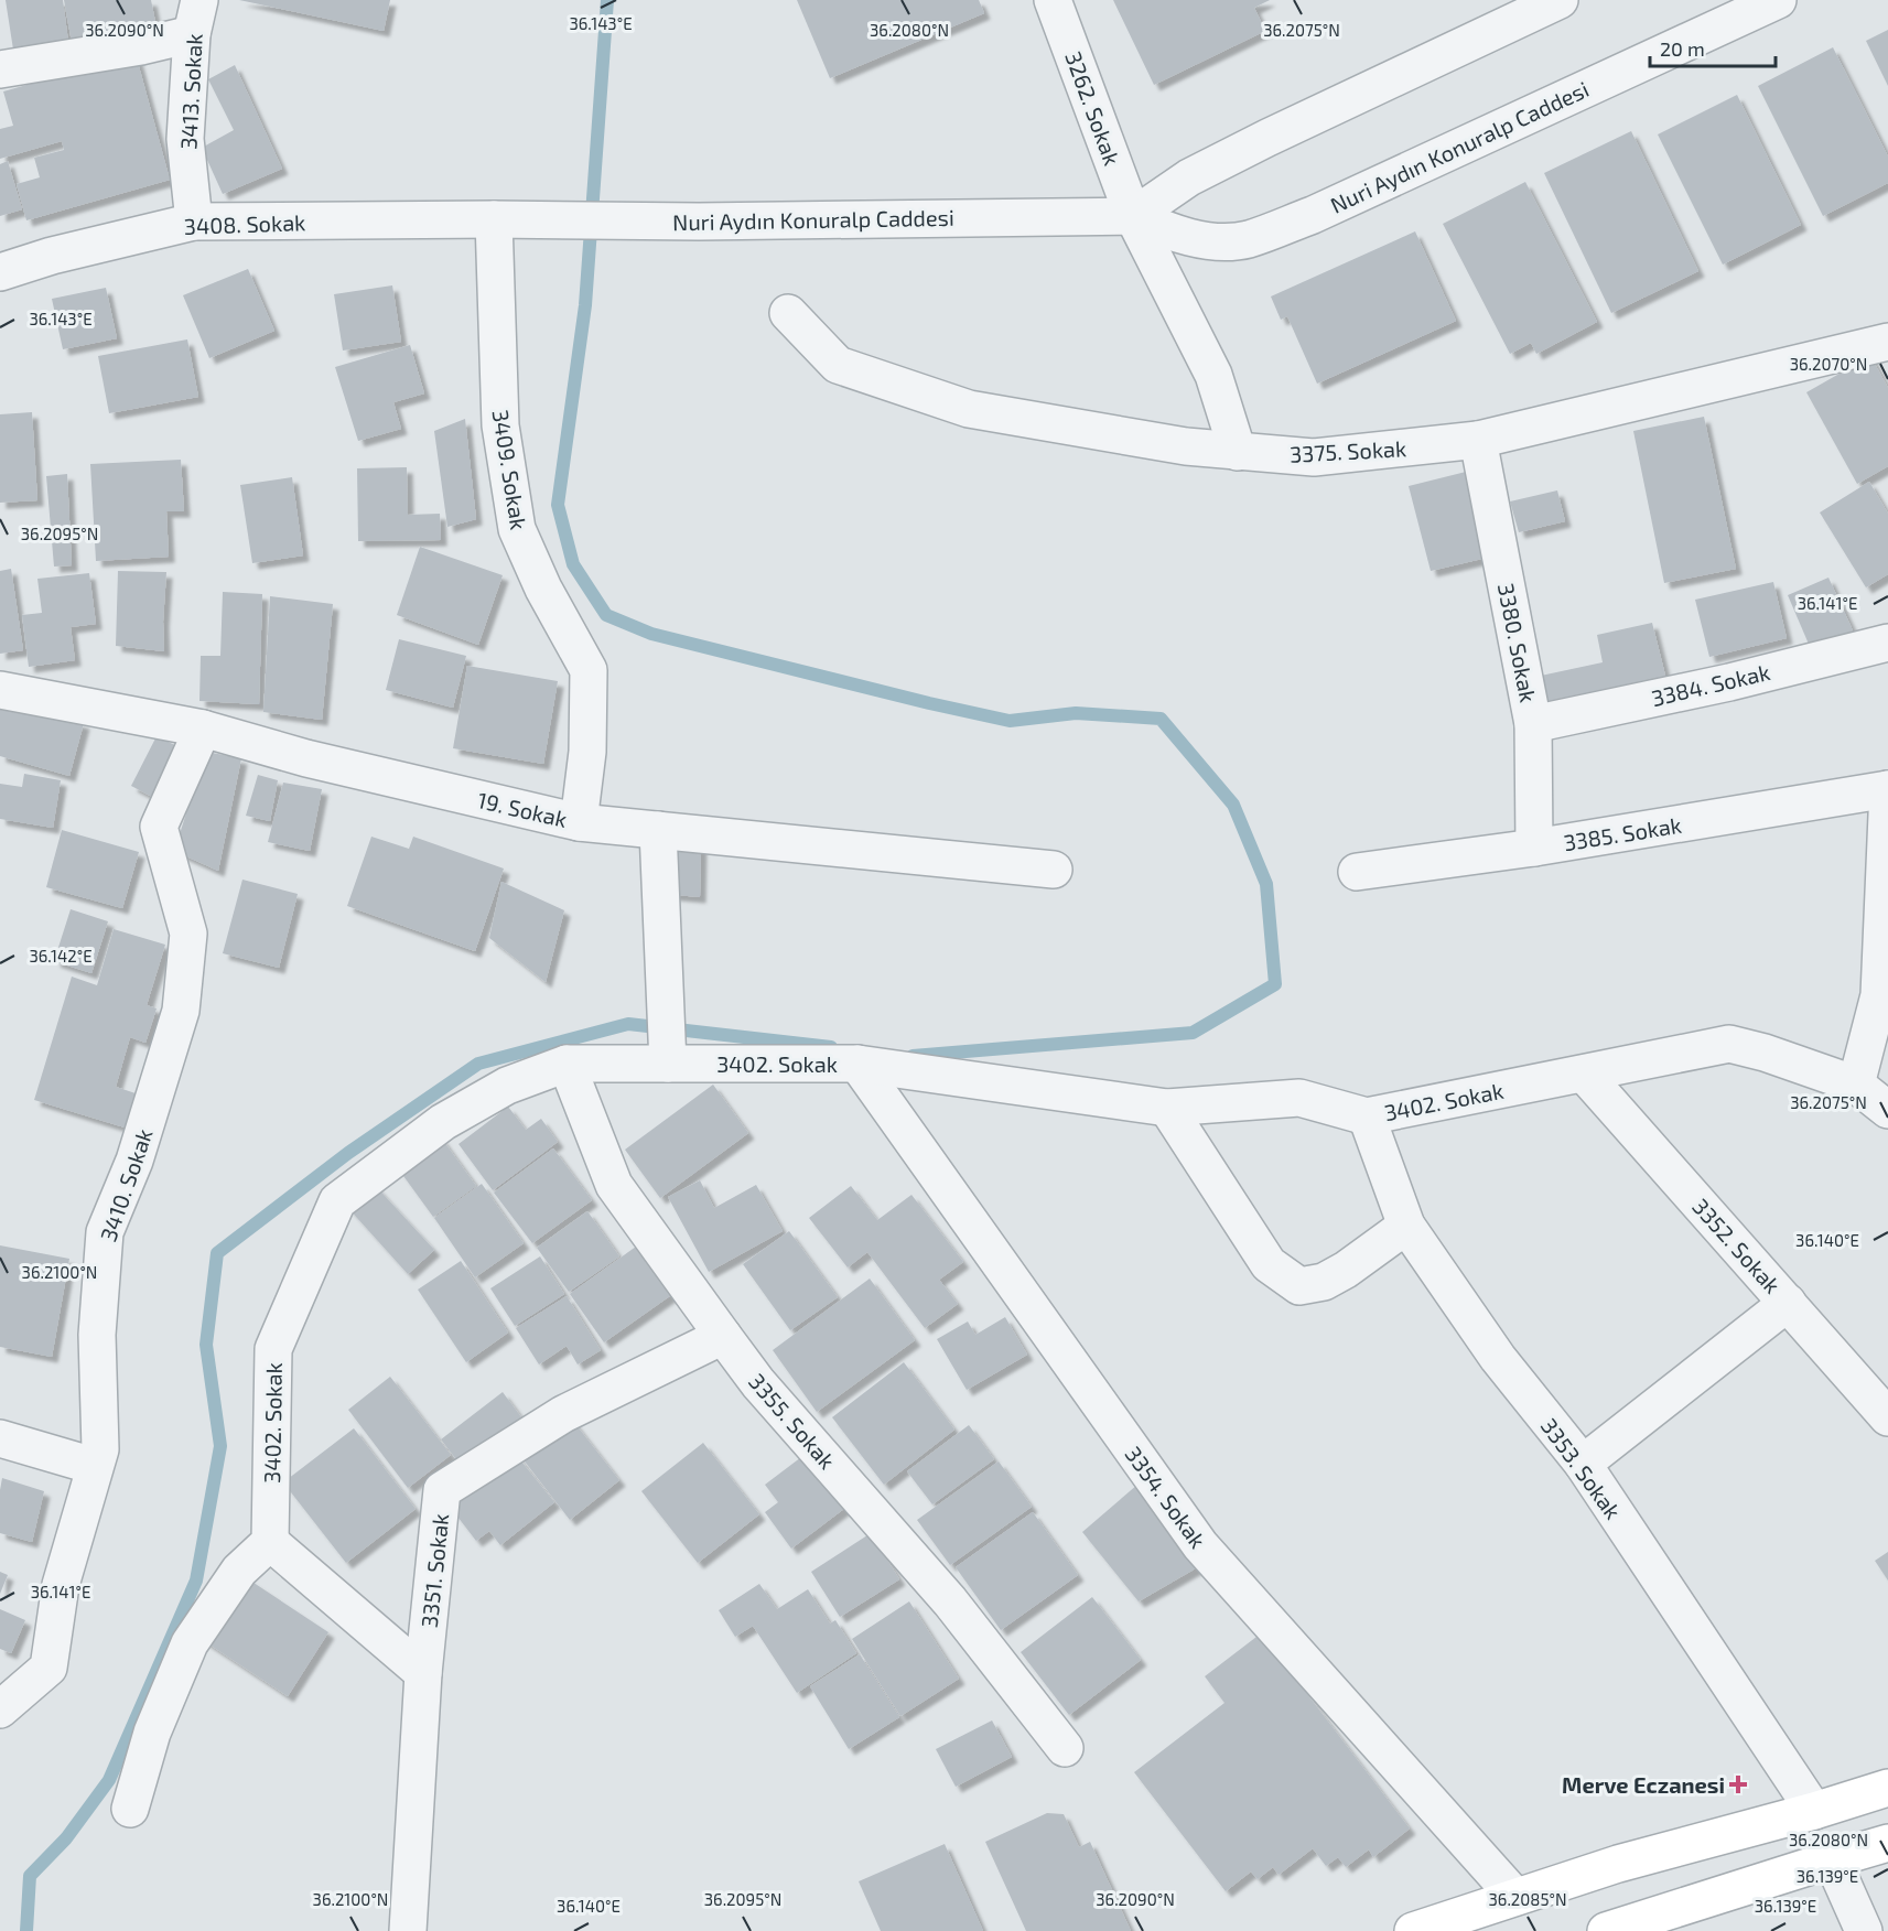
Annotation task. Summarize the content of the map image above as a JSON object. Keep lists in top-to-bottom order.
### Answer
{
  "streets": {
    "street": [
      "3413. Sokak",
      "3262. Sokak",
      "Nuri Aydın Konuralp Caddesi",
      "3408. Sokak",
      "3375. Sokak",
      "3409. Sokak",
      "3380. Sokak",
      "3384. Sokak",
      "19. Sokak",
      "3385. Sokak",
      "3402. Sokak",
      "3410. Sokak",
      "3352. Sokak",
      "3355. Sokak",
      "3353. Sokak",
      "3354. Sokak",
      "3351. Sokak"
    ]
  },
  "crossings": [
    ["3413. Sokak", "3408. Sokak"],
    ["3262. Sokak", "Nuri Aydın Konuralp Caddesi"],
    ["3262. Sokak", "3375. Sokak"],
    ["Nuri Aydın Konuralp Caddesi", "3408. Sokak"],
    ["Nuri Aydın Konuralp Caddesi", "3409. Sokak"],
    ["3408. Sokak", "3409. Sokak"],
    ["3375. Sokak", "3380. Sokak"],
    ["3409. Sokak", "19. Sokak"],
    ["3380. Sokak", "3384. Sokak"],
    ["3380. Sokak", "3385. Sokak"],
    ["19. Sokak", "3410. Sokak"],
    ["3402. Sokak", "3352. Sokak"],
    ["3402. Sokak", "3355. Sokak"],
    ["3402. Sokak", "3353. Sokak"],
    ["3402. Sokak", "3354. Sokak"],
    ["3355. Sokak", "3351. Sokak"]
  ],
  "places": {
    "health": ["Merve Eczanesi"]
  },
  "scale_bar": "20 m",
  "coordinates": [
    "36.143°E",
    "36.2090°N",
    "36.2080°N",
    "36.2075°N",
    "36.2070°N",
    "36.2095°N",
    "36.141°E",
    "36.142°E",
    "36.140°E",
    "36.2100°N",
    "36.139°E",
    "36.2085°N"
  ]
}
